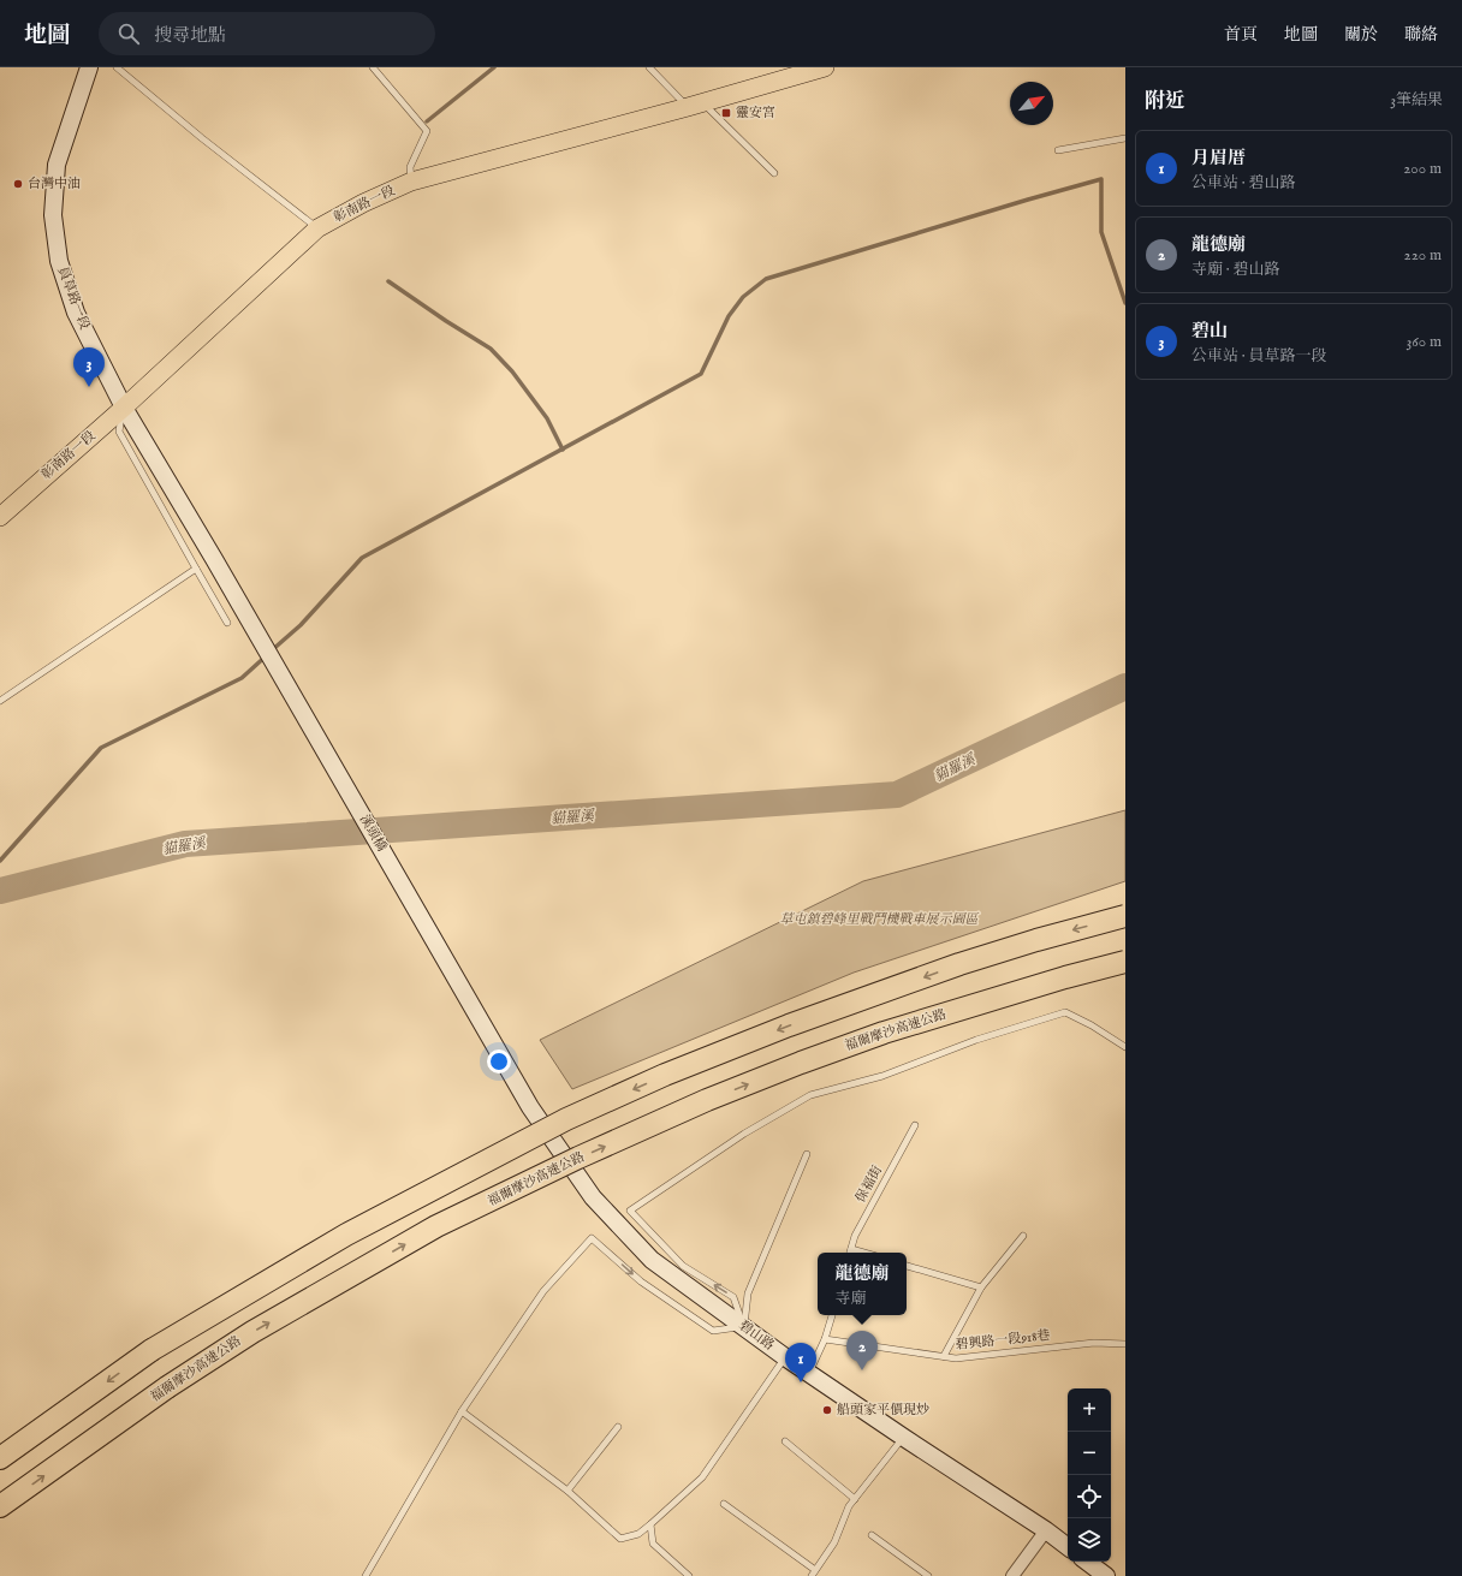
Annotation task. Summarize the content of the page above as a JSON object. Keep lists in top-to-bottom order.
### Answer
{
  "streets": {
    "highway": ["福爾摩沙高速公路"],
    "main road": [
      "彰南路一段",
      "員草路一段",
      "溪頭橋",
      "碧山路"
    ],
    "lane": ["保福街", "碧興路一段918巷"]
  },
  "crossings": [
    ["彰南路一段", "員草路一段"],
    ["員草路一段", "溪頭橋"],
    ["溪頭橋", "碧山路"]
  ],
  "water": ["貓羅溪"],
  "parks": ["草屯鎮碧峰里戰鬥機戰車展示園區"],
  "places": {
    "transit": ["靈安宮"],
    "other": ["台灣中油", "船頭家平價現炒"]
  },
  "north": "top right",
  "page": {
    "header": "地圖",
    "search": "搜尋地點",
    "nav": [
      "首頁",
      "地圖",
      "關於",
      "聯絡"
    ],
    "heading": ["附近", "3筆結果"],
    "list": [
      {
        "mark": "1",
        "name": "月眉厝",
        "note": "公車站 · 碧山路",
        "value": "200 m"
      },
      {
        "mark": "2",
        "name": "龍德廟",
        "note": "寺廟 · 碧山路",
        "value": "220 m"
      },
      {
        "mark": "3",
        "name": "碧山",
        "note": "公車站 · 員草路一段",
        "value": "360 m"
      }
    ],
    "pins": ["3", "2", "1"],
    "popup": ["龍德廟", "寺廟"],
    "map_buttons": ["+", "−"]
  }
}
